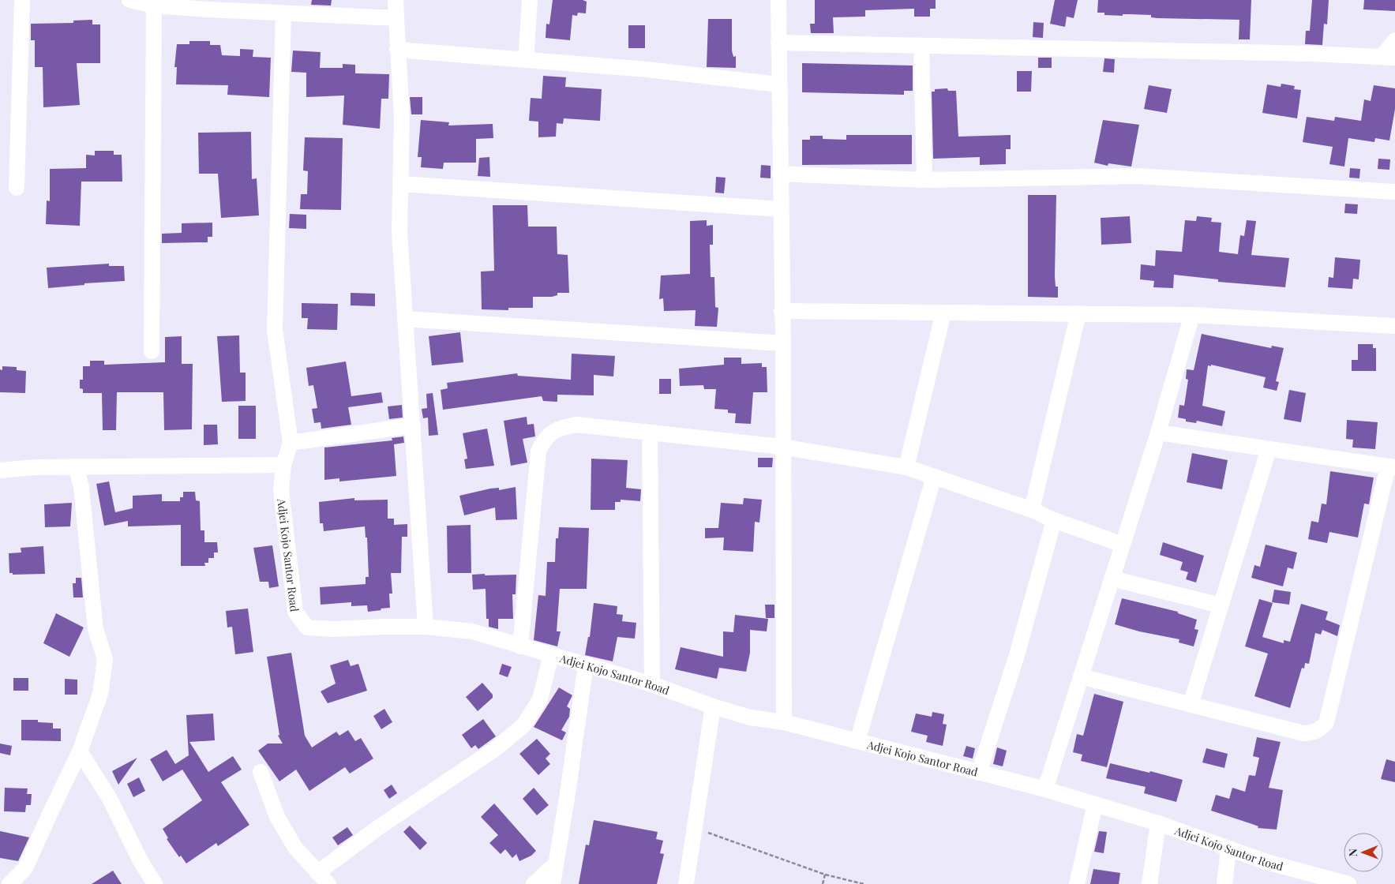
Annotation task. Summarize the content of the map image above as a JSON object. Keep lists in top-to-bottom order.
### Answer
{
  "streets": {
    "street": ["Adjei Kojo Santor Road"]
  },
  "north": "left"
}
